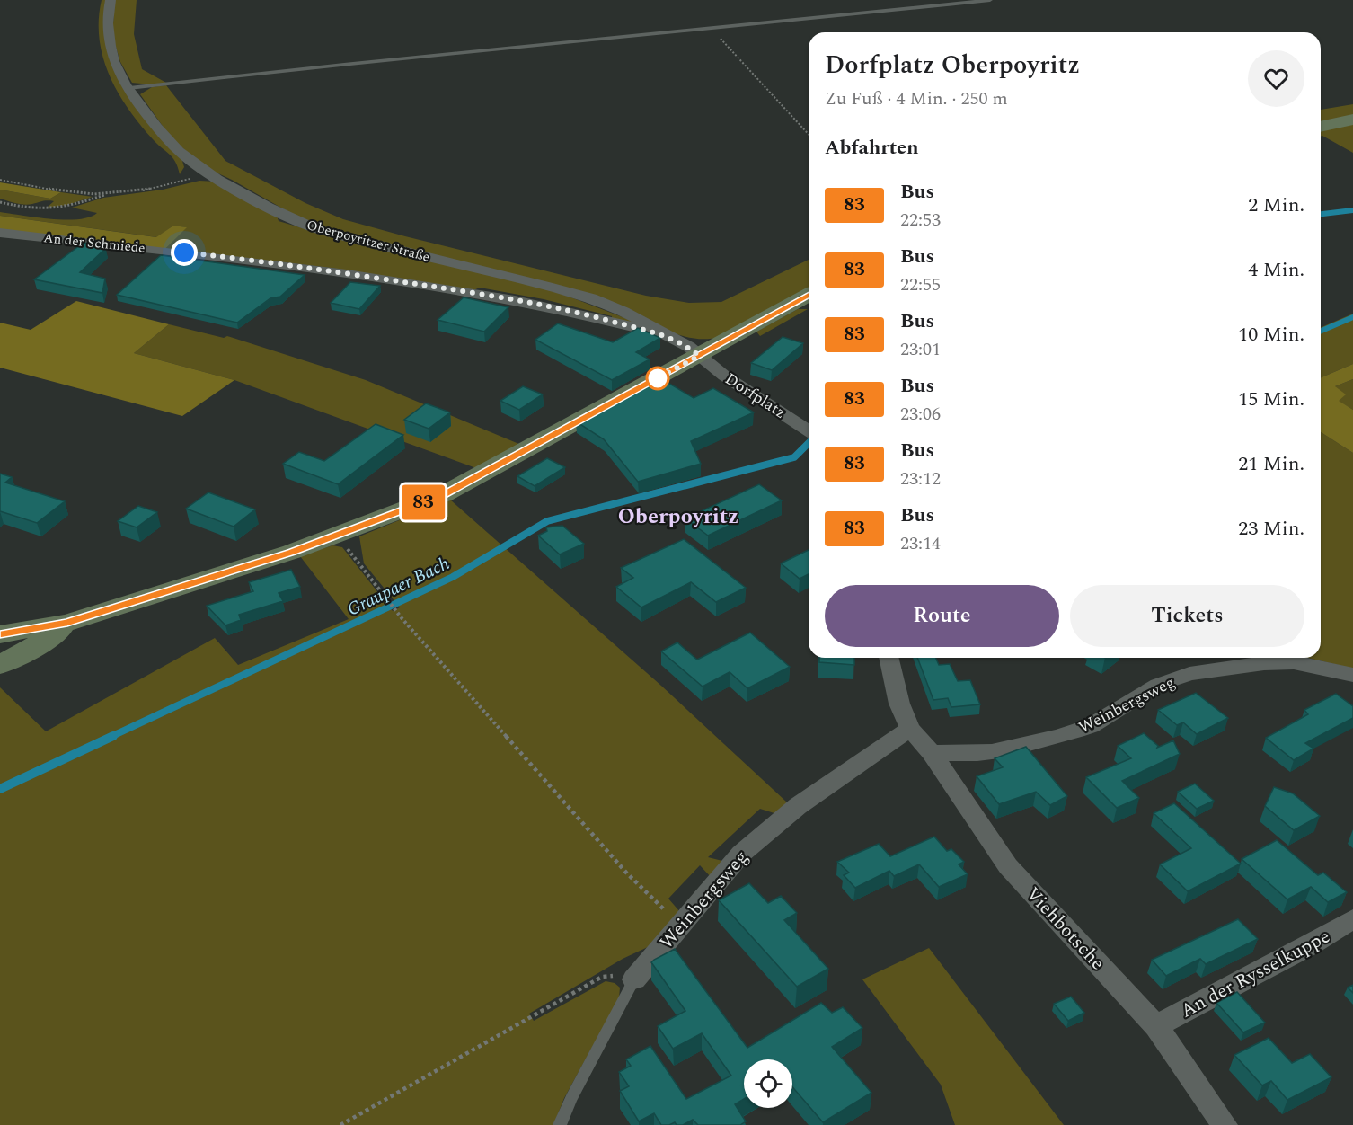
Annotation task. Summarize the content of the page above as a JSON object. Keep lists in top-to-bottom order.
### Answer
{
  "streets": {
    "street": [
      "Oberpoyritzer Straße",
      "An der Schmiede",
      "Dorfplatz",
      "Weinbergsweg",
      "Viehbotsche",
      "An der Rysselkuppe"
    ]
  },
  "crossings": [
    ["Oberpoyritzer Straße", "An der Schmiede"],
    ["Oberpoyritzer Straße", "Dorfplatz"],
    ["Weinbergsweg", "Viehbotsche"],
    ["Viehbotsche", "An der Rysselkuppe"]
  ],
  "districts": ["Oberpoyritz"],
  "water": ["Graupaer Bach"],
  "lines": ["bus line 83"],
  "page": {
    "on_map": "83",
    "heading": [
      ["Dorfplatz Oberpoyritz", "Zu Fuß · 4 Min. · 250 m"],
      "Abfahrten"
    ],
    "list": [
      {
        "mark": "83",
        "name": "Bus",
        "note": "22:53",
        "value": "2 Min."
      },
      {
        "mark": "83",
        "name": "Bus",
        "note": "22:55",
        "value": "4 Min."
      },
      {
        "mark": "83",
        "name": "Bus",
        "note": "23:01",
        "value": "10 Min."
      },
      {
        "mark": "83",
        "name": "Bus",
        "note": "23:06",
        "value": "15 Min."
      },
      {
        "mark": "83",
        "name": "Bus",
        "note": "23:12",
        "value": "21 Min."
      },
      {
        "mark": "83",
        "name": "Bus",
        "note": "23:14",
        "value": "23 Min."
      }
    ],
    "buttons": ["Route", "Tickets"]
  }
}
